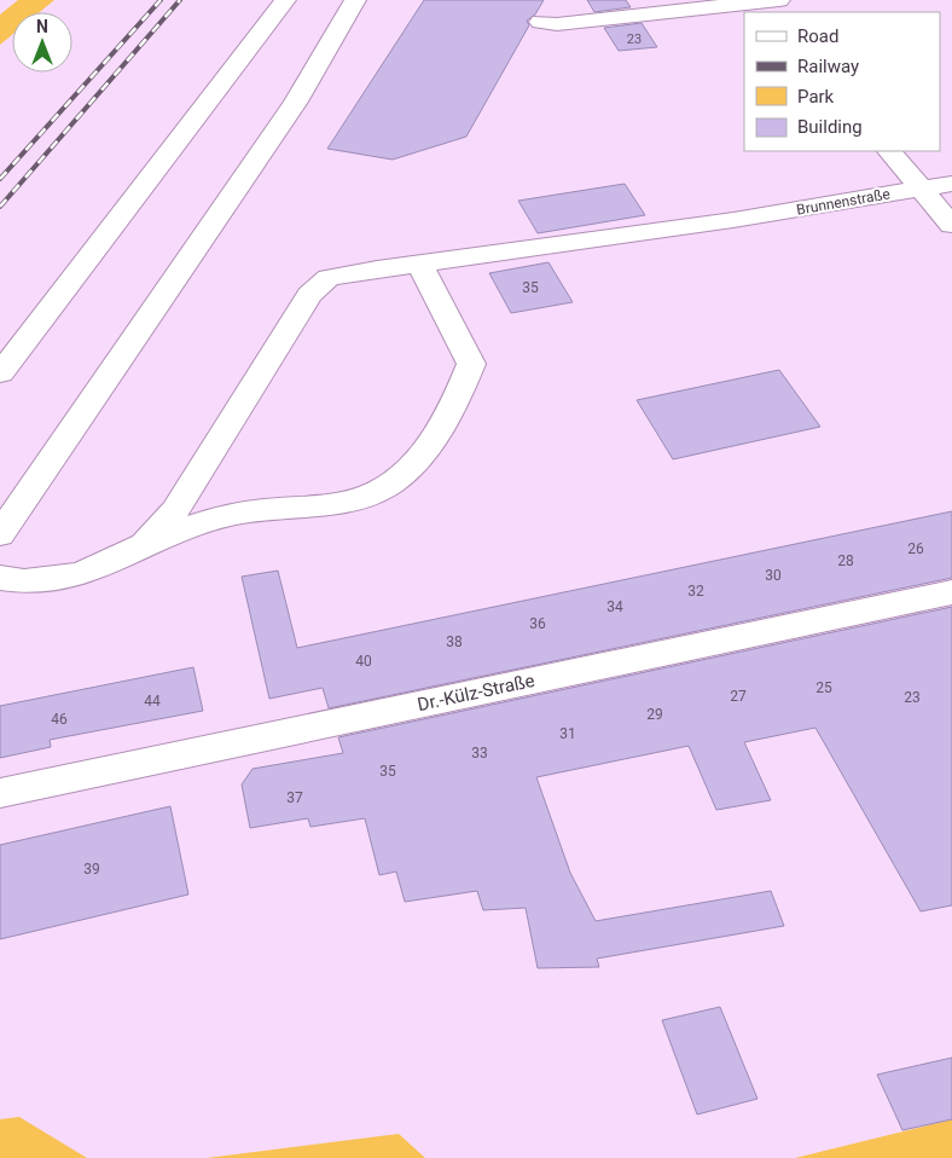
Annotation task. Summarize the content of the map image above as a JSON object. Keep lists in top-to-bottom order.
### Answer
{
  "streets": {
    "street": ["Brunnenstraße", "Dr.-Külz-Straße"]
  },
  "house_numbers": [
    "23",
    "35",
    "26",
    "28",
    "30",
    "32",
    "34",
    "36",
    "38",
    "40",
    "25",
    "27",
    "23",
    "44",
    "29",
    "46",
    "31",
    "33",
    "35",
    "37",
    "39"
  ],
  "legend": [
    "Road",
    "Railway",
    "Park",
    "Building"
  ],
  "north": "top"
}
